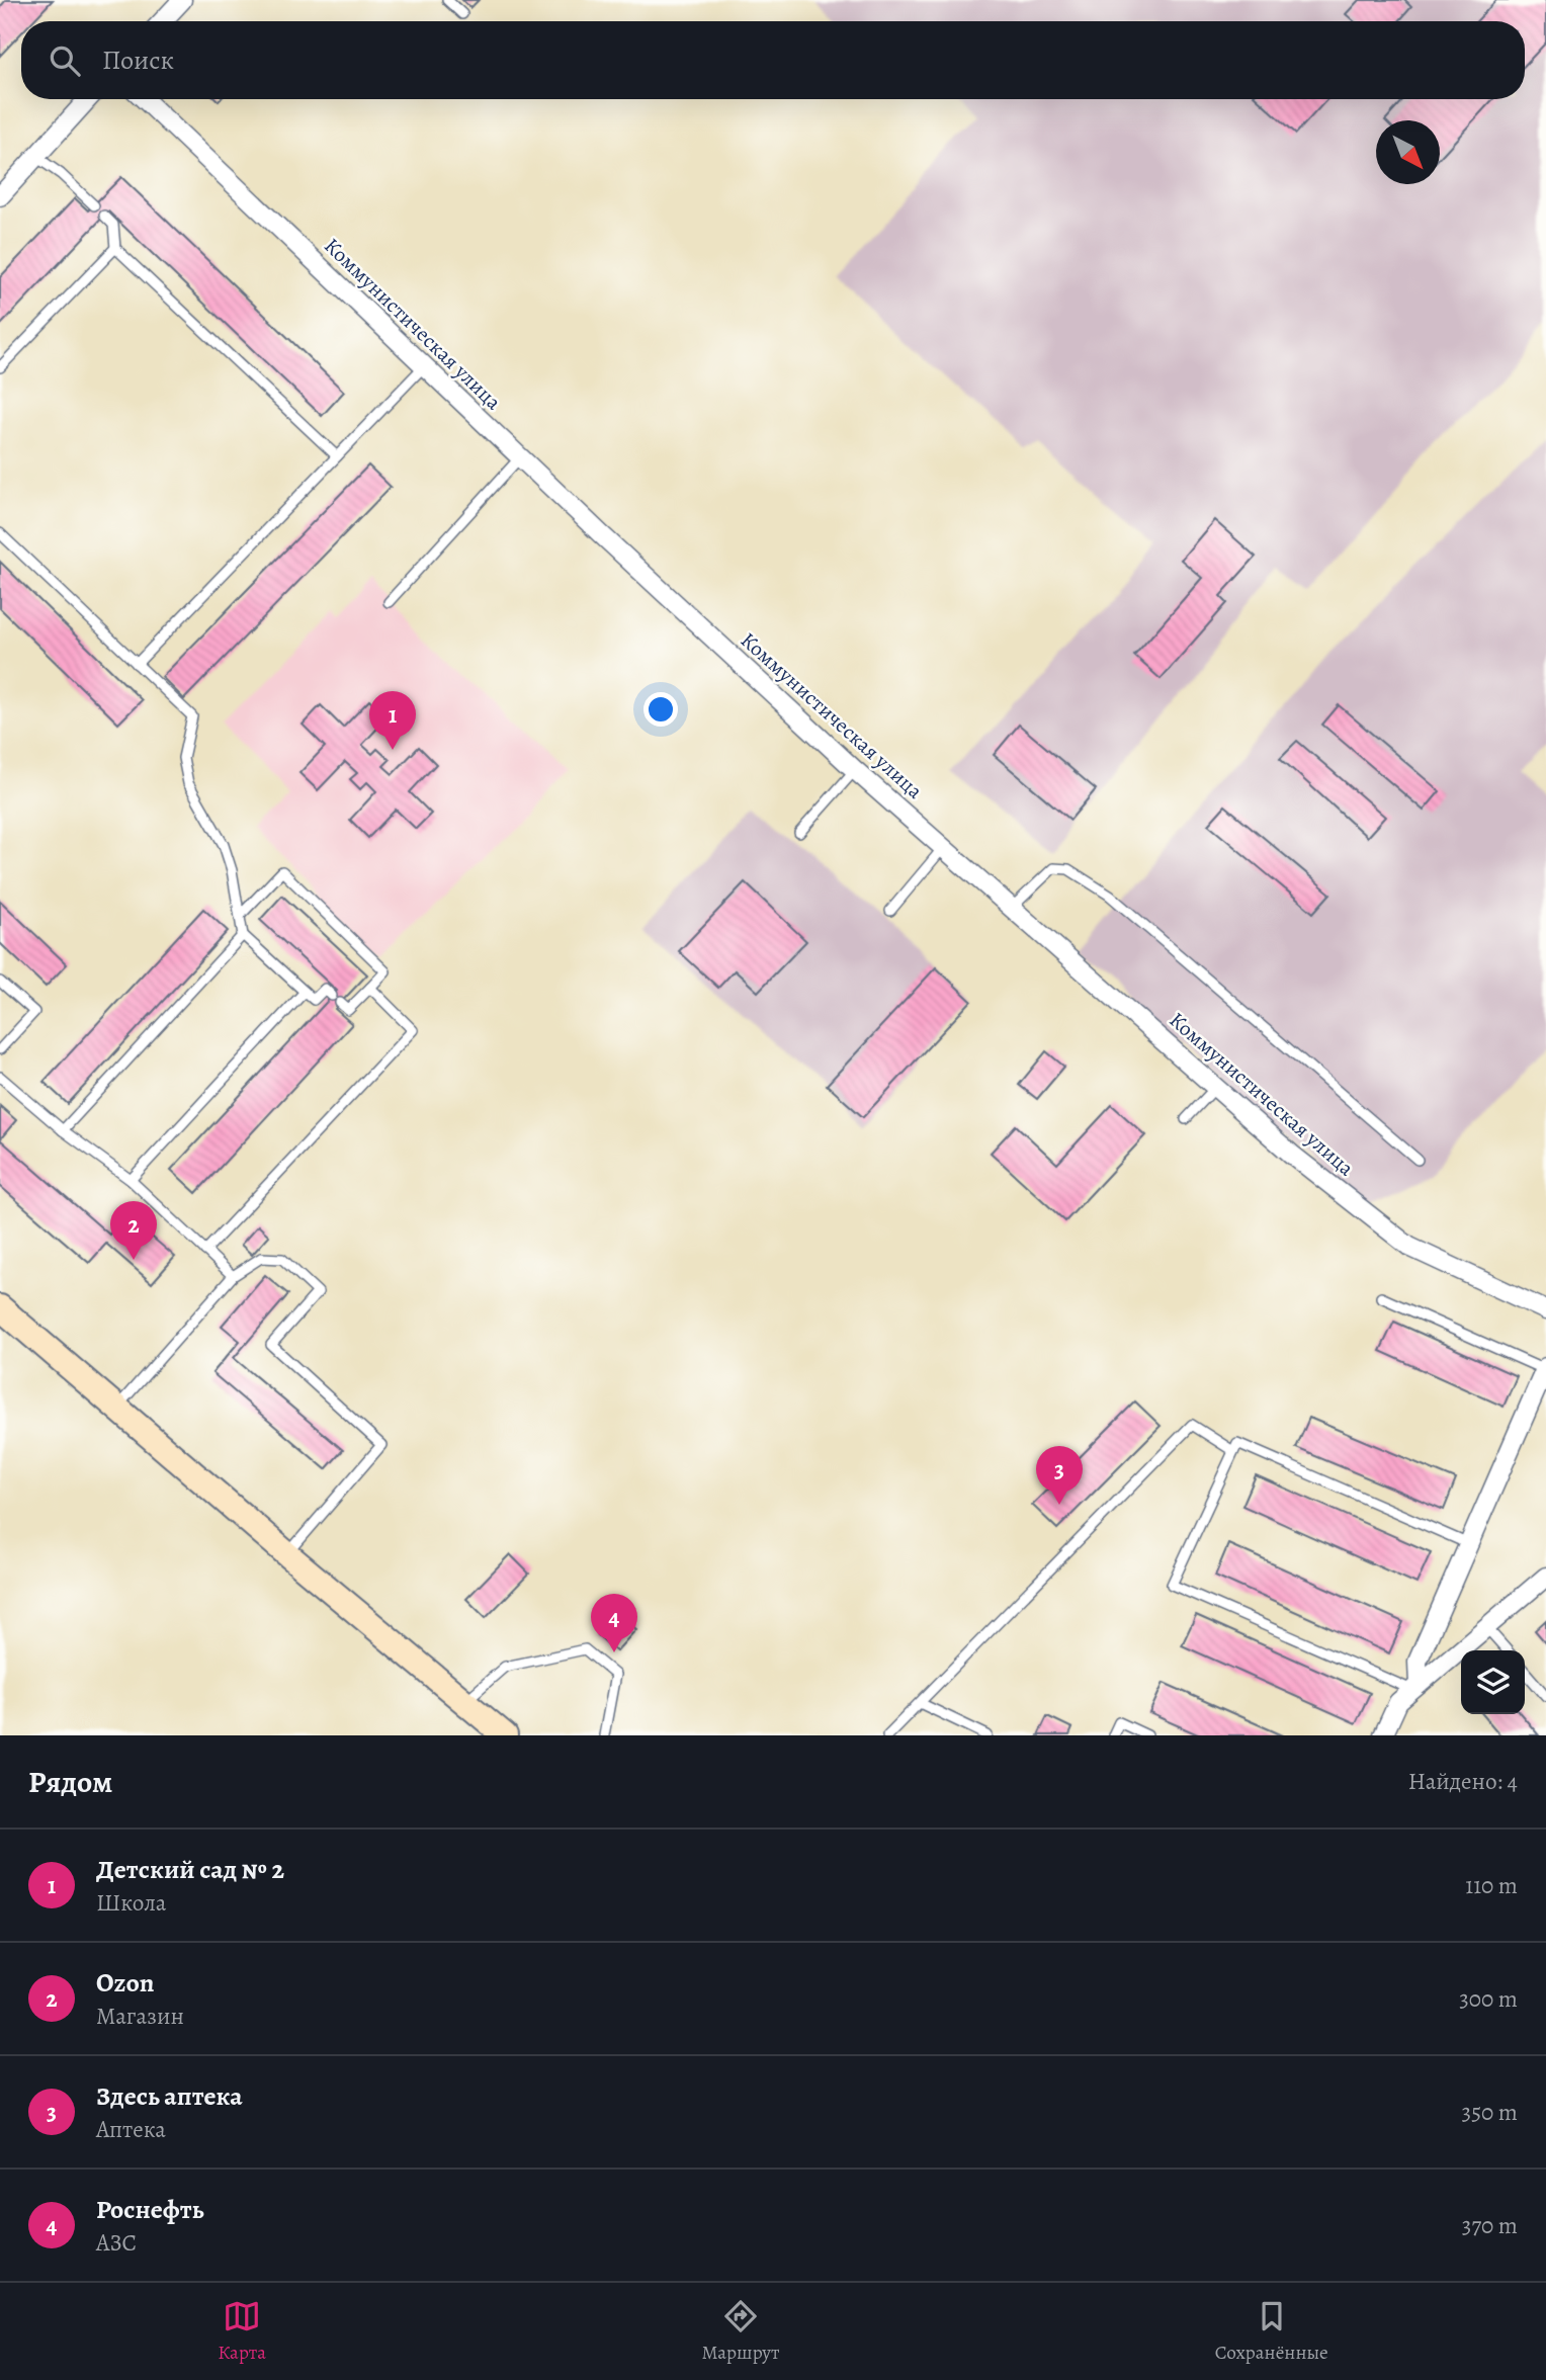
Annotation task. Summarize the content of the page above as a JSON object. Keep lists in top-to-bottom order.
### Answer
{
  "streets": {
    "street": ["Коммунистическая улица"]
  },
  "north": "bottom right",
  "page": {
    "search": "Поиск",
    "pins": [
      "1",
      "2",
      "3",
      "4"
    ],
    "heading": ["Рядом", "Найдено: 4"],
    "list": [
      {
        "mark": "1",
        "name": "Детский сад № 2",
        "note": "Школа",
        "value": "110 m"
      },
      {
        "mark": "2",
        "name": "Ozon",
        "note": "Магазин",
        "value": "300 m"
      },
      {
        "mark": "3",
        "name": "Здесь аптека",
        "note": "Аптека",
        "value": "350 m"
      },
      {
        "mark": "4",
        "name": "Роснефть",
        "note": "АЗС",
        "value": "370 m"
      }
    ],
    "nav": ["Карта", "Маршрут", "Сохранённые"]
  }
}
